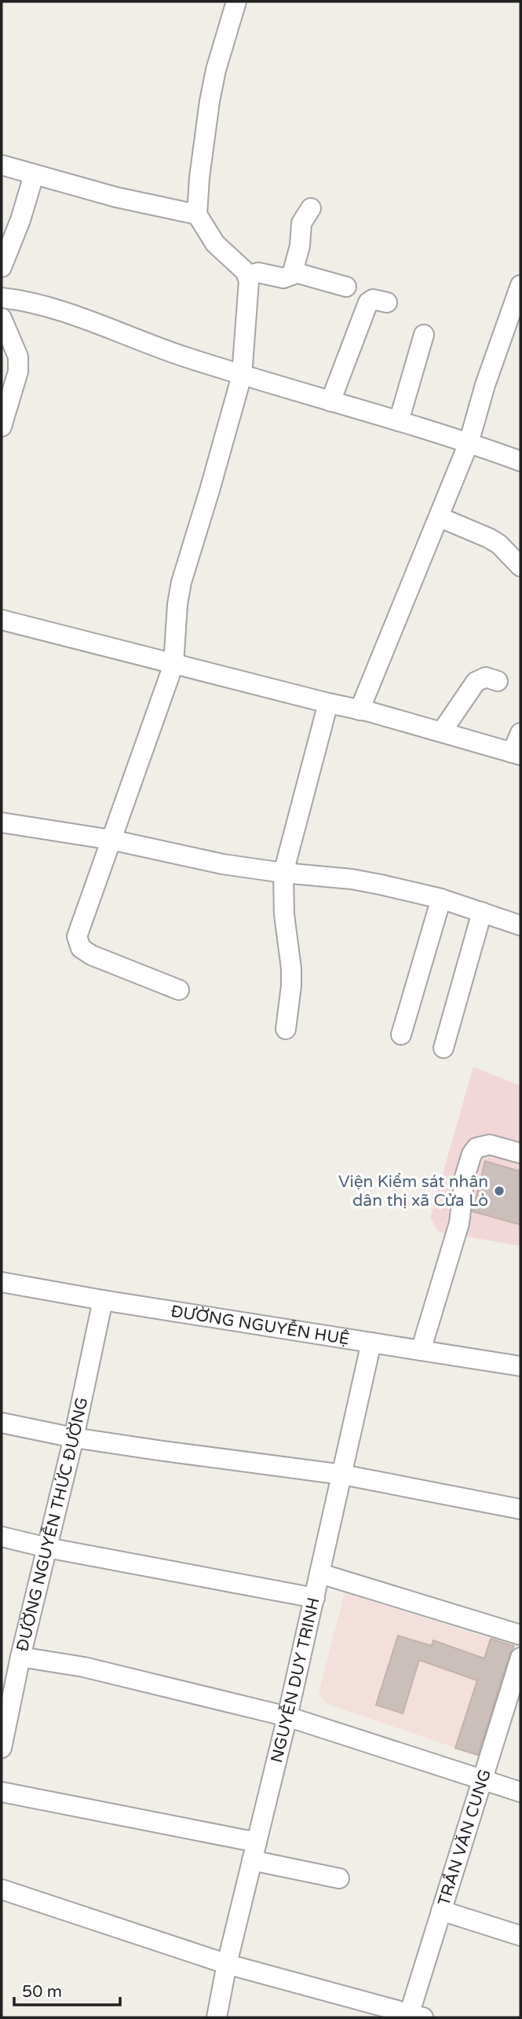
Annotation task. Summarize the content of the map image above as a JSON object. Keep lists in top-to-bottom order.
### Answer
{
  "streets": {
    "street": [
      "ĐƯỜNG NGUYỄN HUỆ",
      "ĐƯỜNG NGUYỄN THỨC ĐƯỜNG",
      "NGUYỄN DUY TRINH",
      "TRẦN VĂN CUNG"
    ]
  },
  "crossings": [
    ["ĐƯỜNG NGUYỄN HUỆ", "ĐƯỜNG NGUYỄN THỨC ĐƯỜNG"],
    ["ĐƯỜNG NGUYỄN HUỆ", "NGUYỄN DUY TRINH"]
  ],
  "places": ["Viện Kiểm sát nhân dân thị xã Cửa Lò"],
  "scale_bar": "50 m"
}
